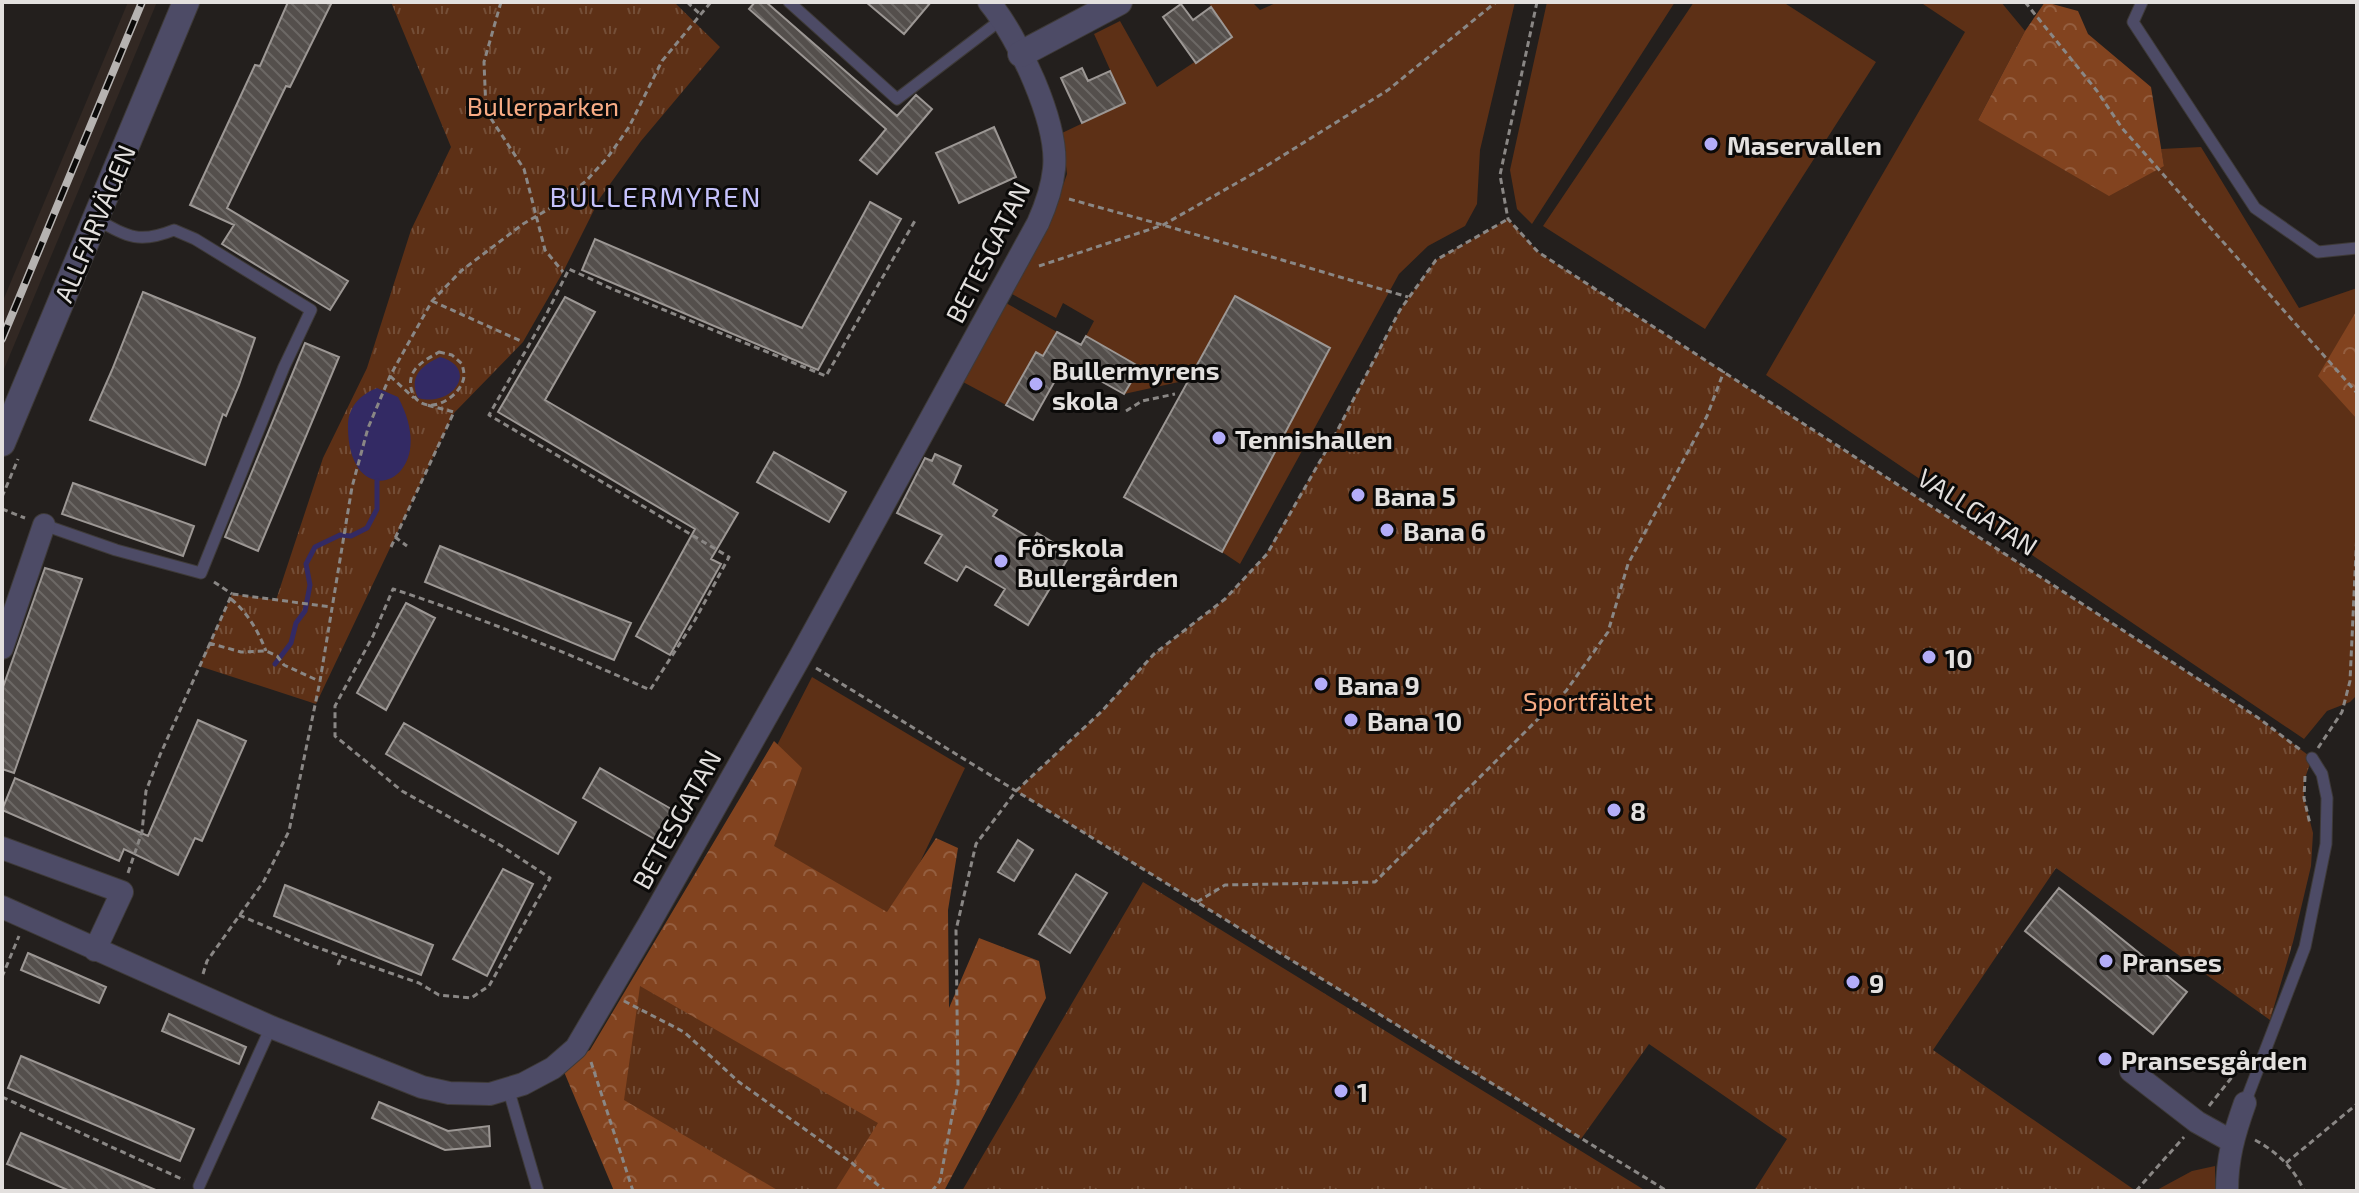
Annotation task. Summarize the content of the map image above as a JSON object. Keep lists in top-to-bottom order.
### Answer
{
  "streets": {
    "street": ["ALLFARVÄGEN", "BETESGATAN"],
    "path": ["VALLGATAN"]
  },
  "districts": ["BULLERMYREN"],
  "parks": ["Bullerparken", "Sportfältet"],
  "places": [
    "Maservallen",
    "Bullermyrens skola",
    "Tennishallen",
    "Bana 5",
    "Bana 6",
    "Förskola Bullergården",
    "10",
    "Bana 9",
    "Bana 10",
    "8",
    "Pranses",
    "9",
    "Pransesgården",
    "1"
  ]
}
